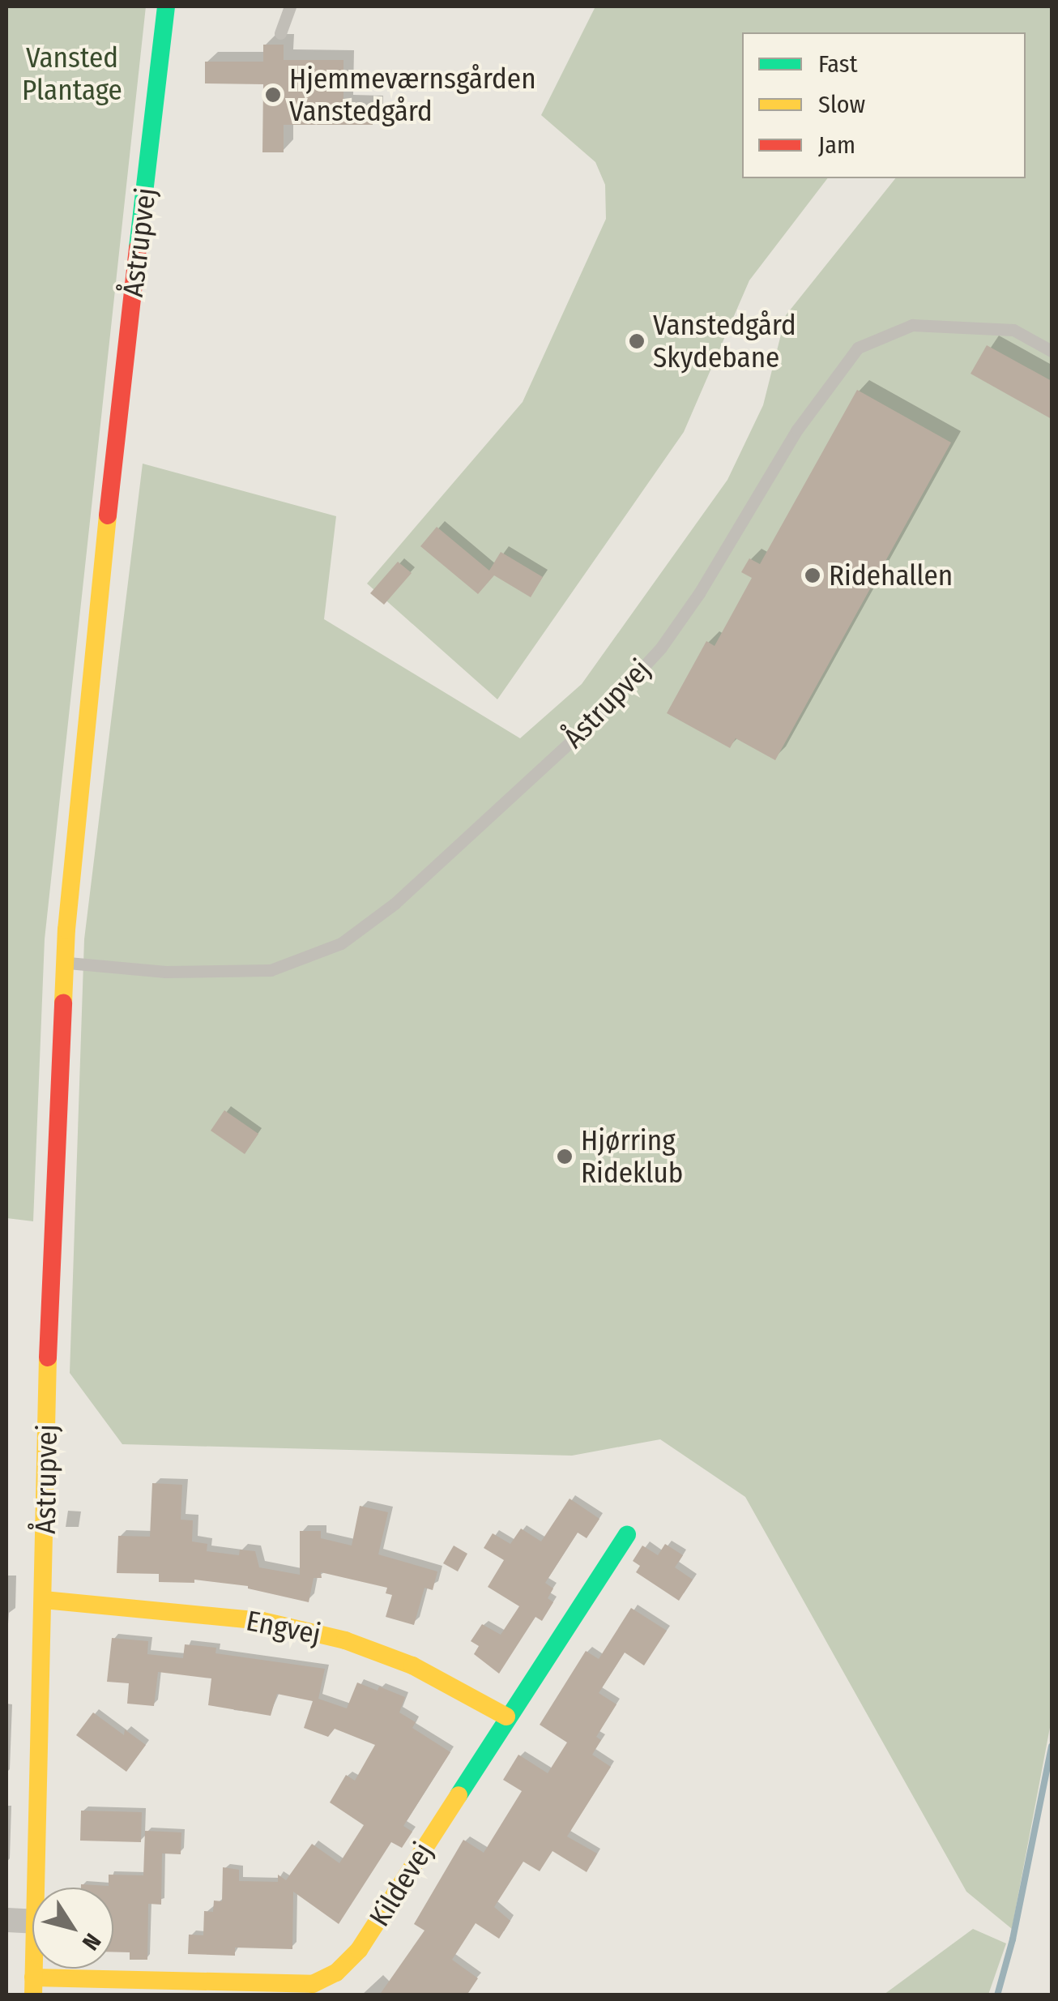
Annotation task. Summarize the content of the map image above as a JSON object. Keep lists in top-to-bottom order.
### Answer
{
  "streets": {
    "street": ["Åstrupvej", "Engvej", "Kildevej"]
  },
  "crossings": [
    ["Åstrupvej", "Engvej"],
    ["Engvej", "Kildevej"]
  ],
  "parks": ["Vansted Plantage"],
  "places": [
    "Hjemmeværnsgården Vanstedgård",
    "Vanstedgård Skydebane",
    "Ridehallen",
    "Hjørring Rideklub"
  ],
  "legend": ["Fast", "Slow", "Jam"],
  "north": "bottom right"
}
